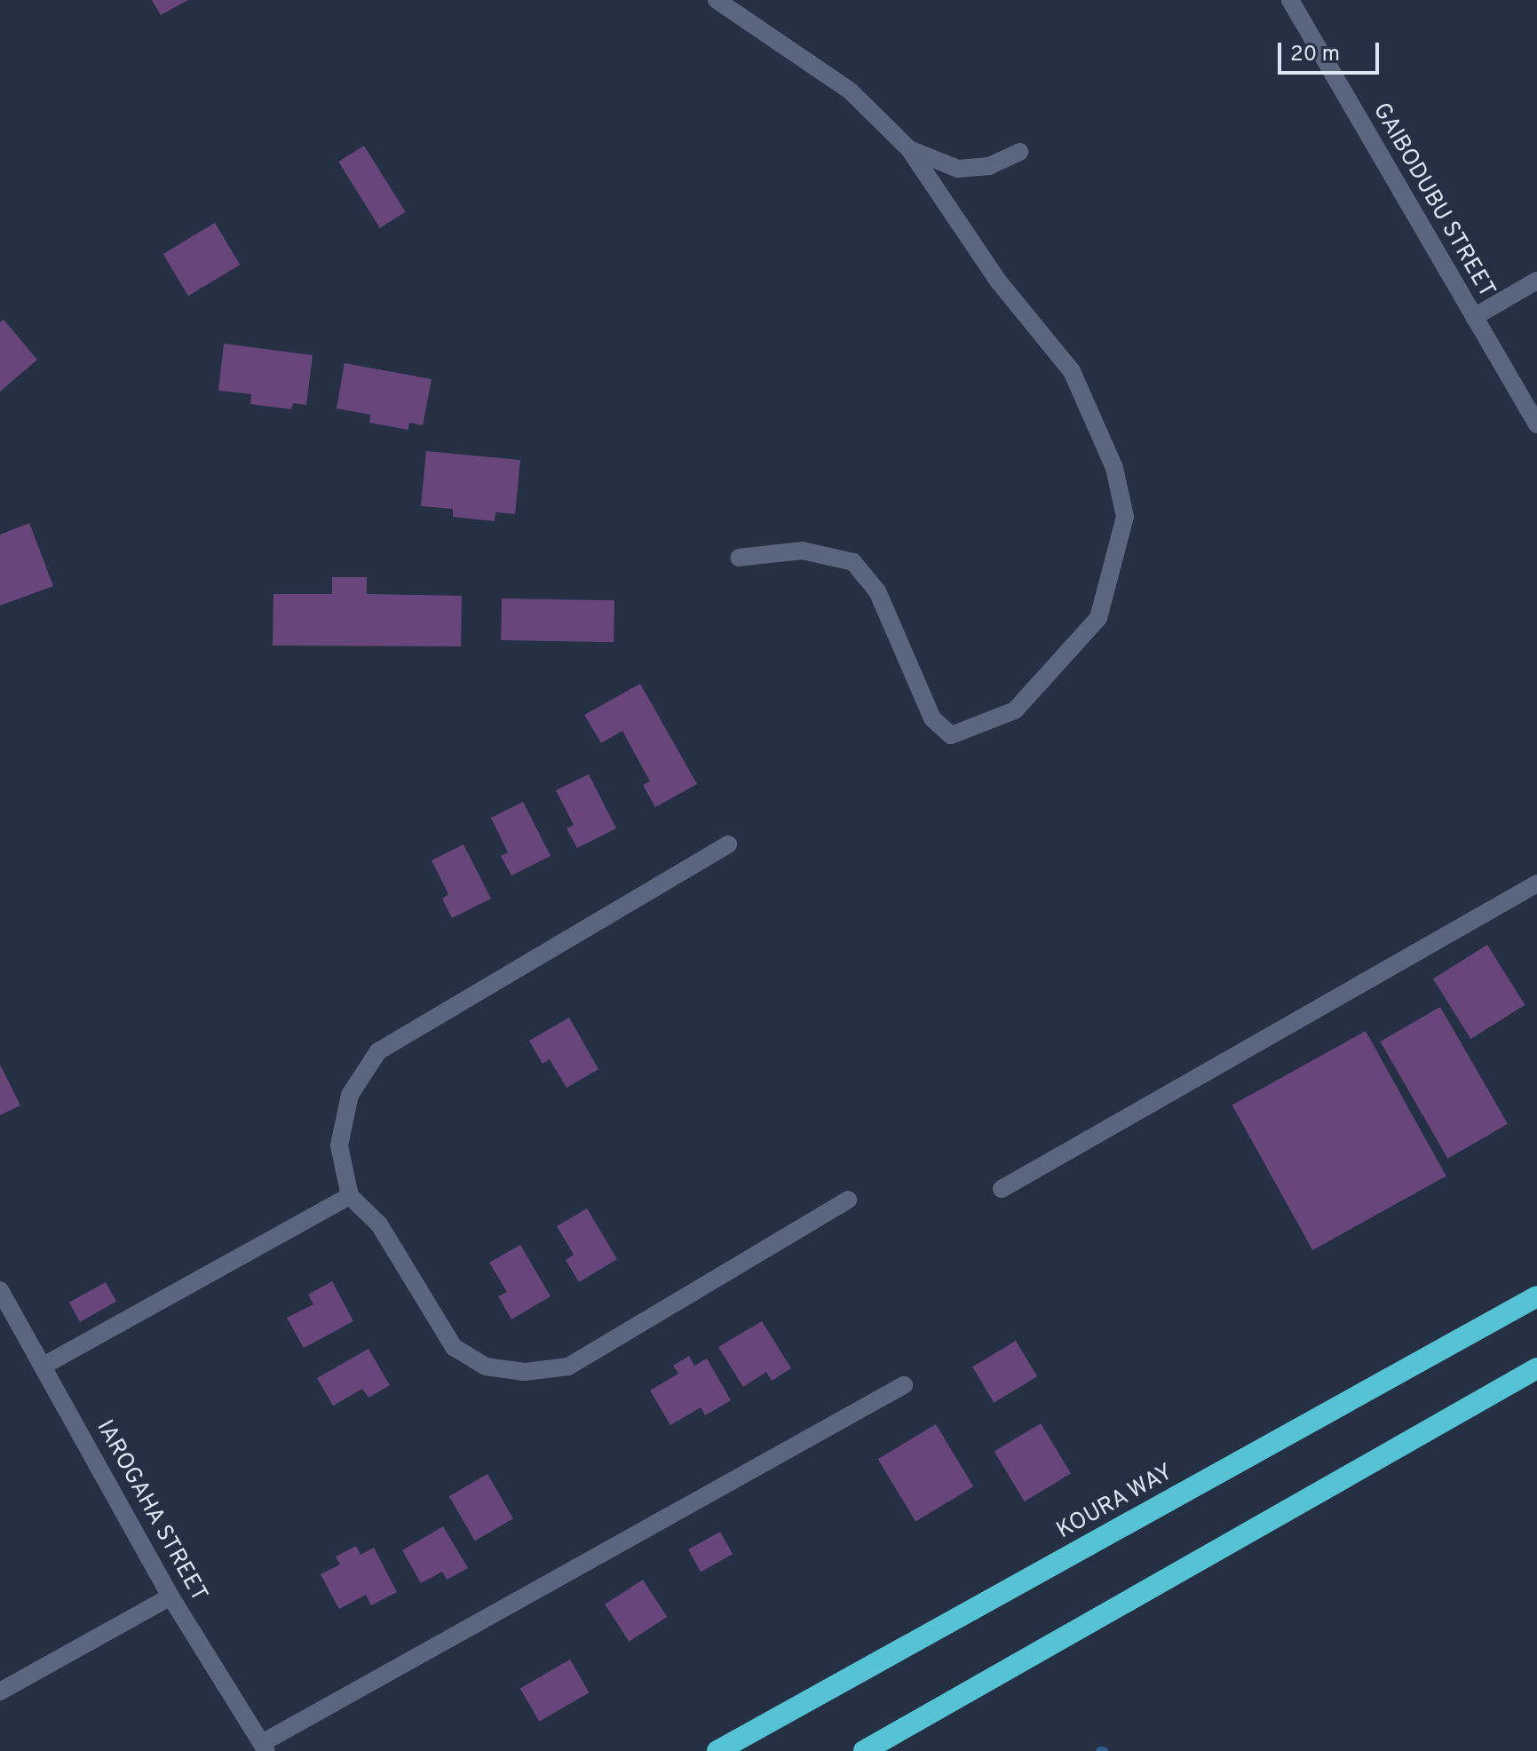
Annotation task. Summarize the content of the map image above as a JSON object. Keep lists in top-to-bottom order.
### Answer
{
  "streets": {
    "highway": ["KOURA WAY"],
    "street": ["GAIBODUBU STREET", "IAROGAHA STREET"]
  },
  "scale_bar": "20 m"
}
